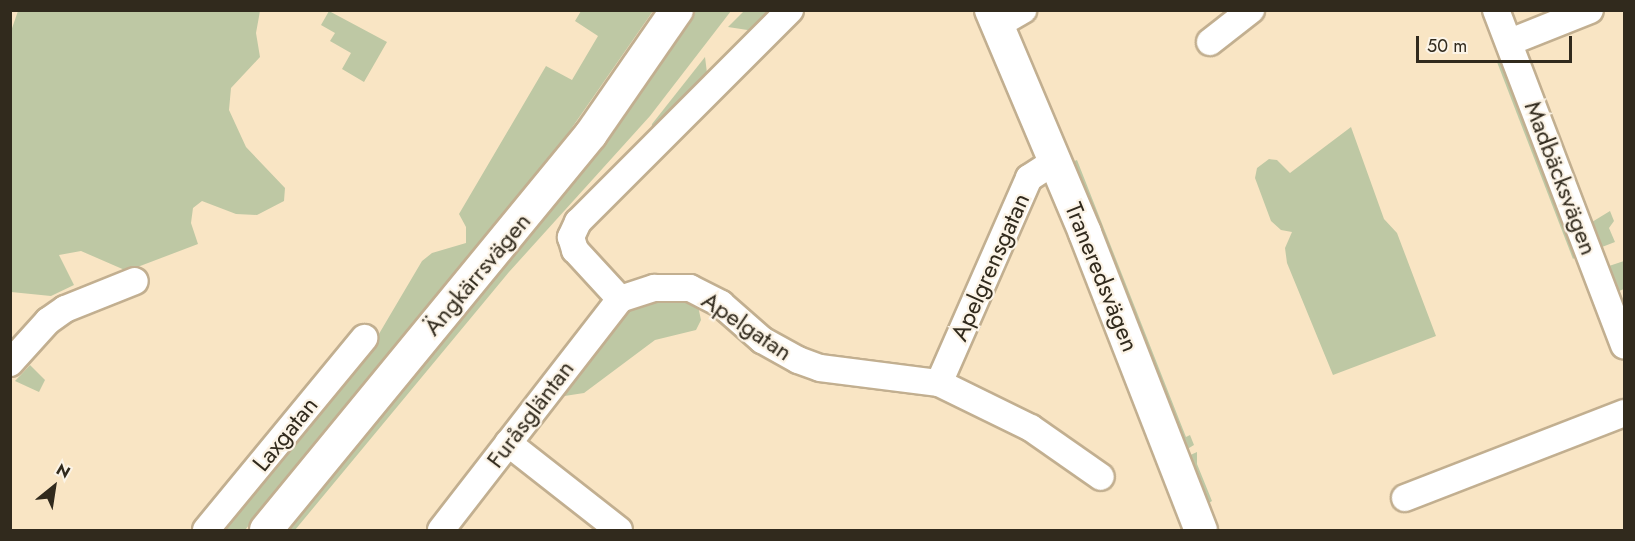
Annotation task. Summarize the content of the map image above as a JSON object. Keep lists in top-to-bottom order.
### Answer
{
  "streets": {
    "street": [
      "Madbäcksvägen",
      "Apelgrensgatan",
      "Ängkärrsvägen",
      "Traneredsvägen",
      "Apelgatan",
      "Furåsgläntan",
      "Laxgatan"
    ]
  },
  "crossings": [
    ["Apelgrensgatan", "Traneredsvägen"],
    ["Apelgrensgatan", "Apelgatan"],
    ["Apelgatan", "Furåsgläntan"]
  ],
  "scale_bar": "50 m",
  "north": "top right"
}
